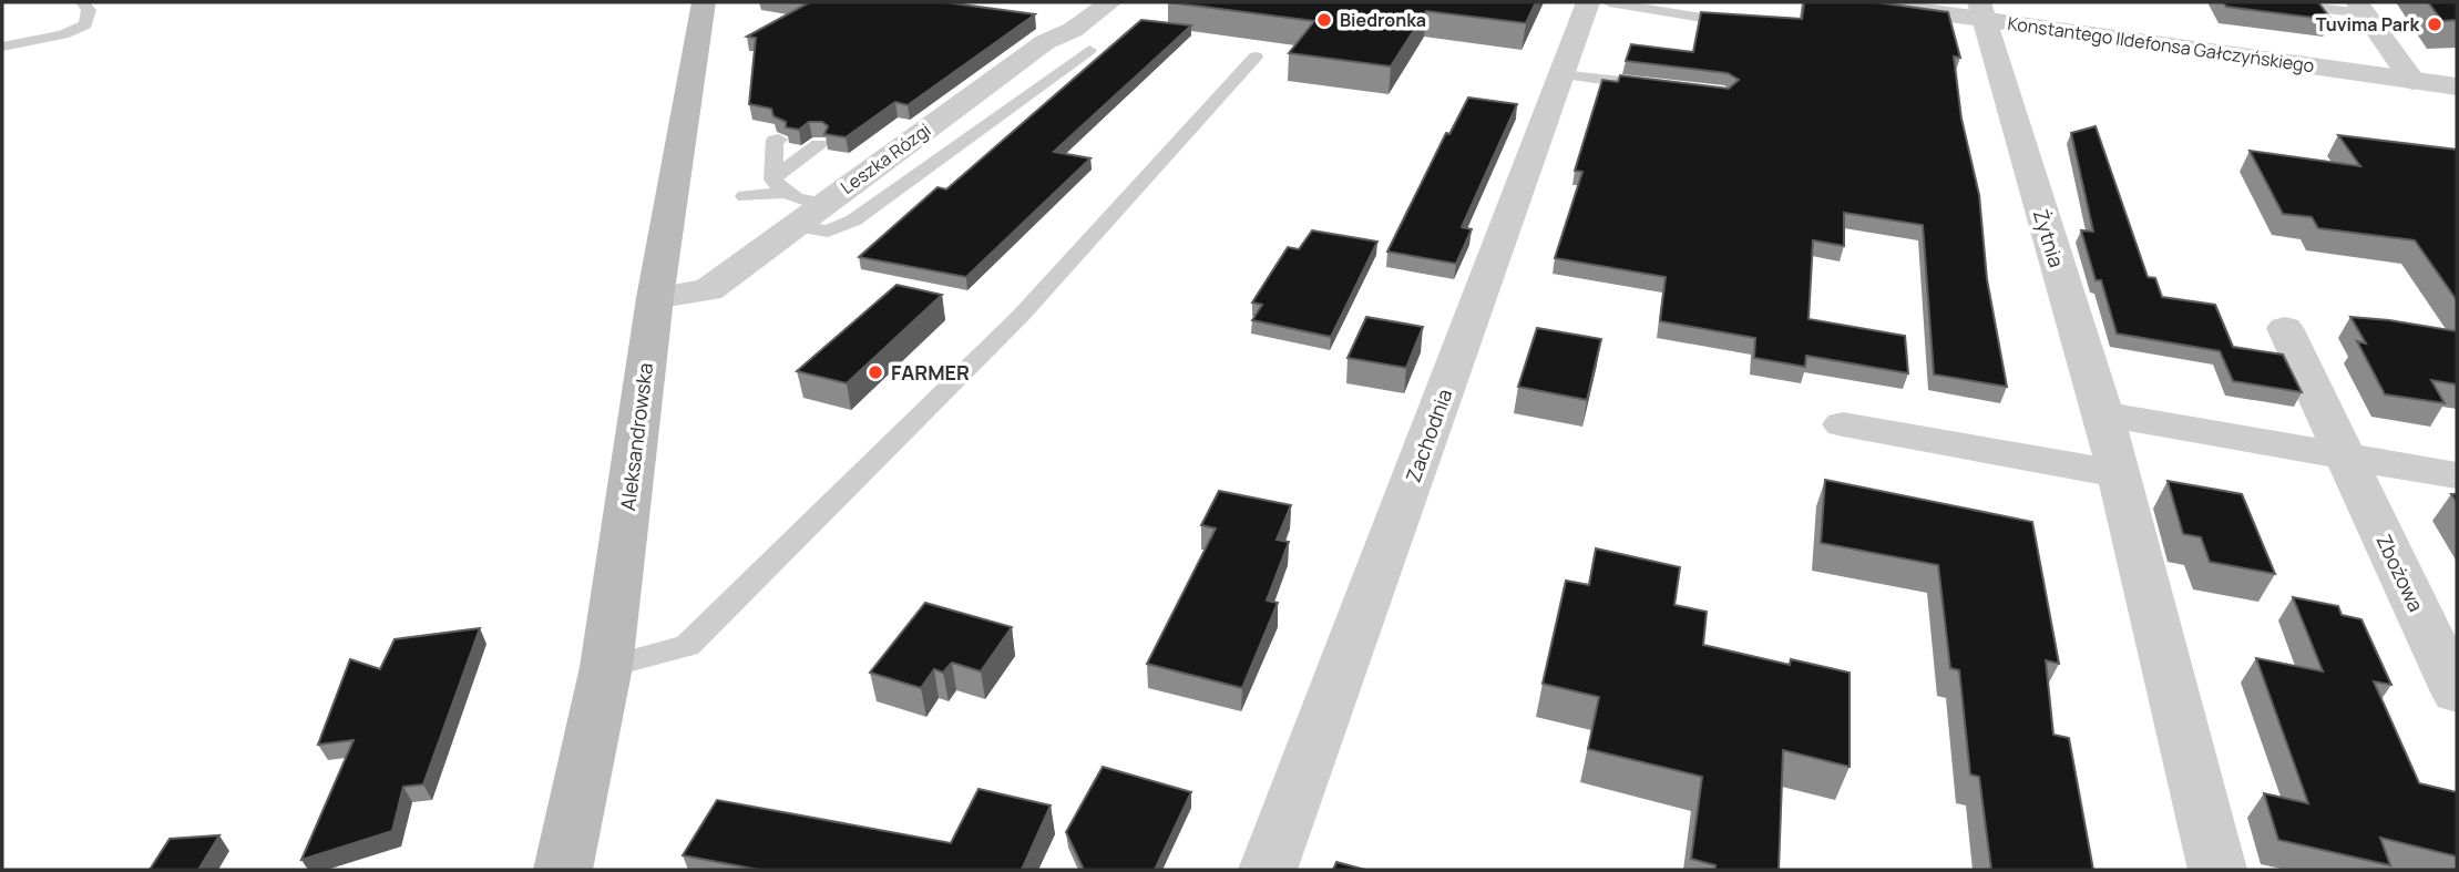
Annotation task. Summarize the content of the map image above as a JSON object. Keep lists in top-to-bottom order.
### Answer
{
  "streets": {
    "main road": ["Aleksandrowska"],
    "street": [
      "Konstantego Ildefonsa Gałczyńskiego",
      "Leszka Rózgi",
      "Żytnia",
      "Zachodnia",
      "Zbożowa"
    ]
  },
  "crossings": [
    ["Konstantego Ildefonsa Gałczyńskiego", "Żytnia"],
    ["Leszka Rózgi", "Aleksandrowska"]
  ],
  "places": ["Biedronka", "Tuvima Park", "FARMER"]
}
